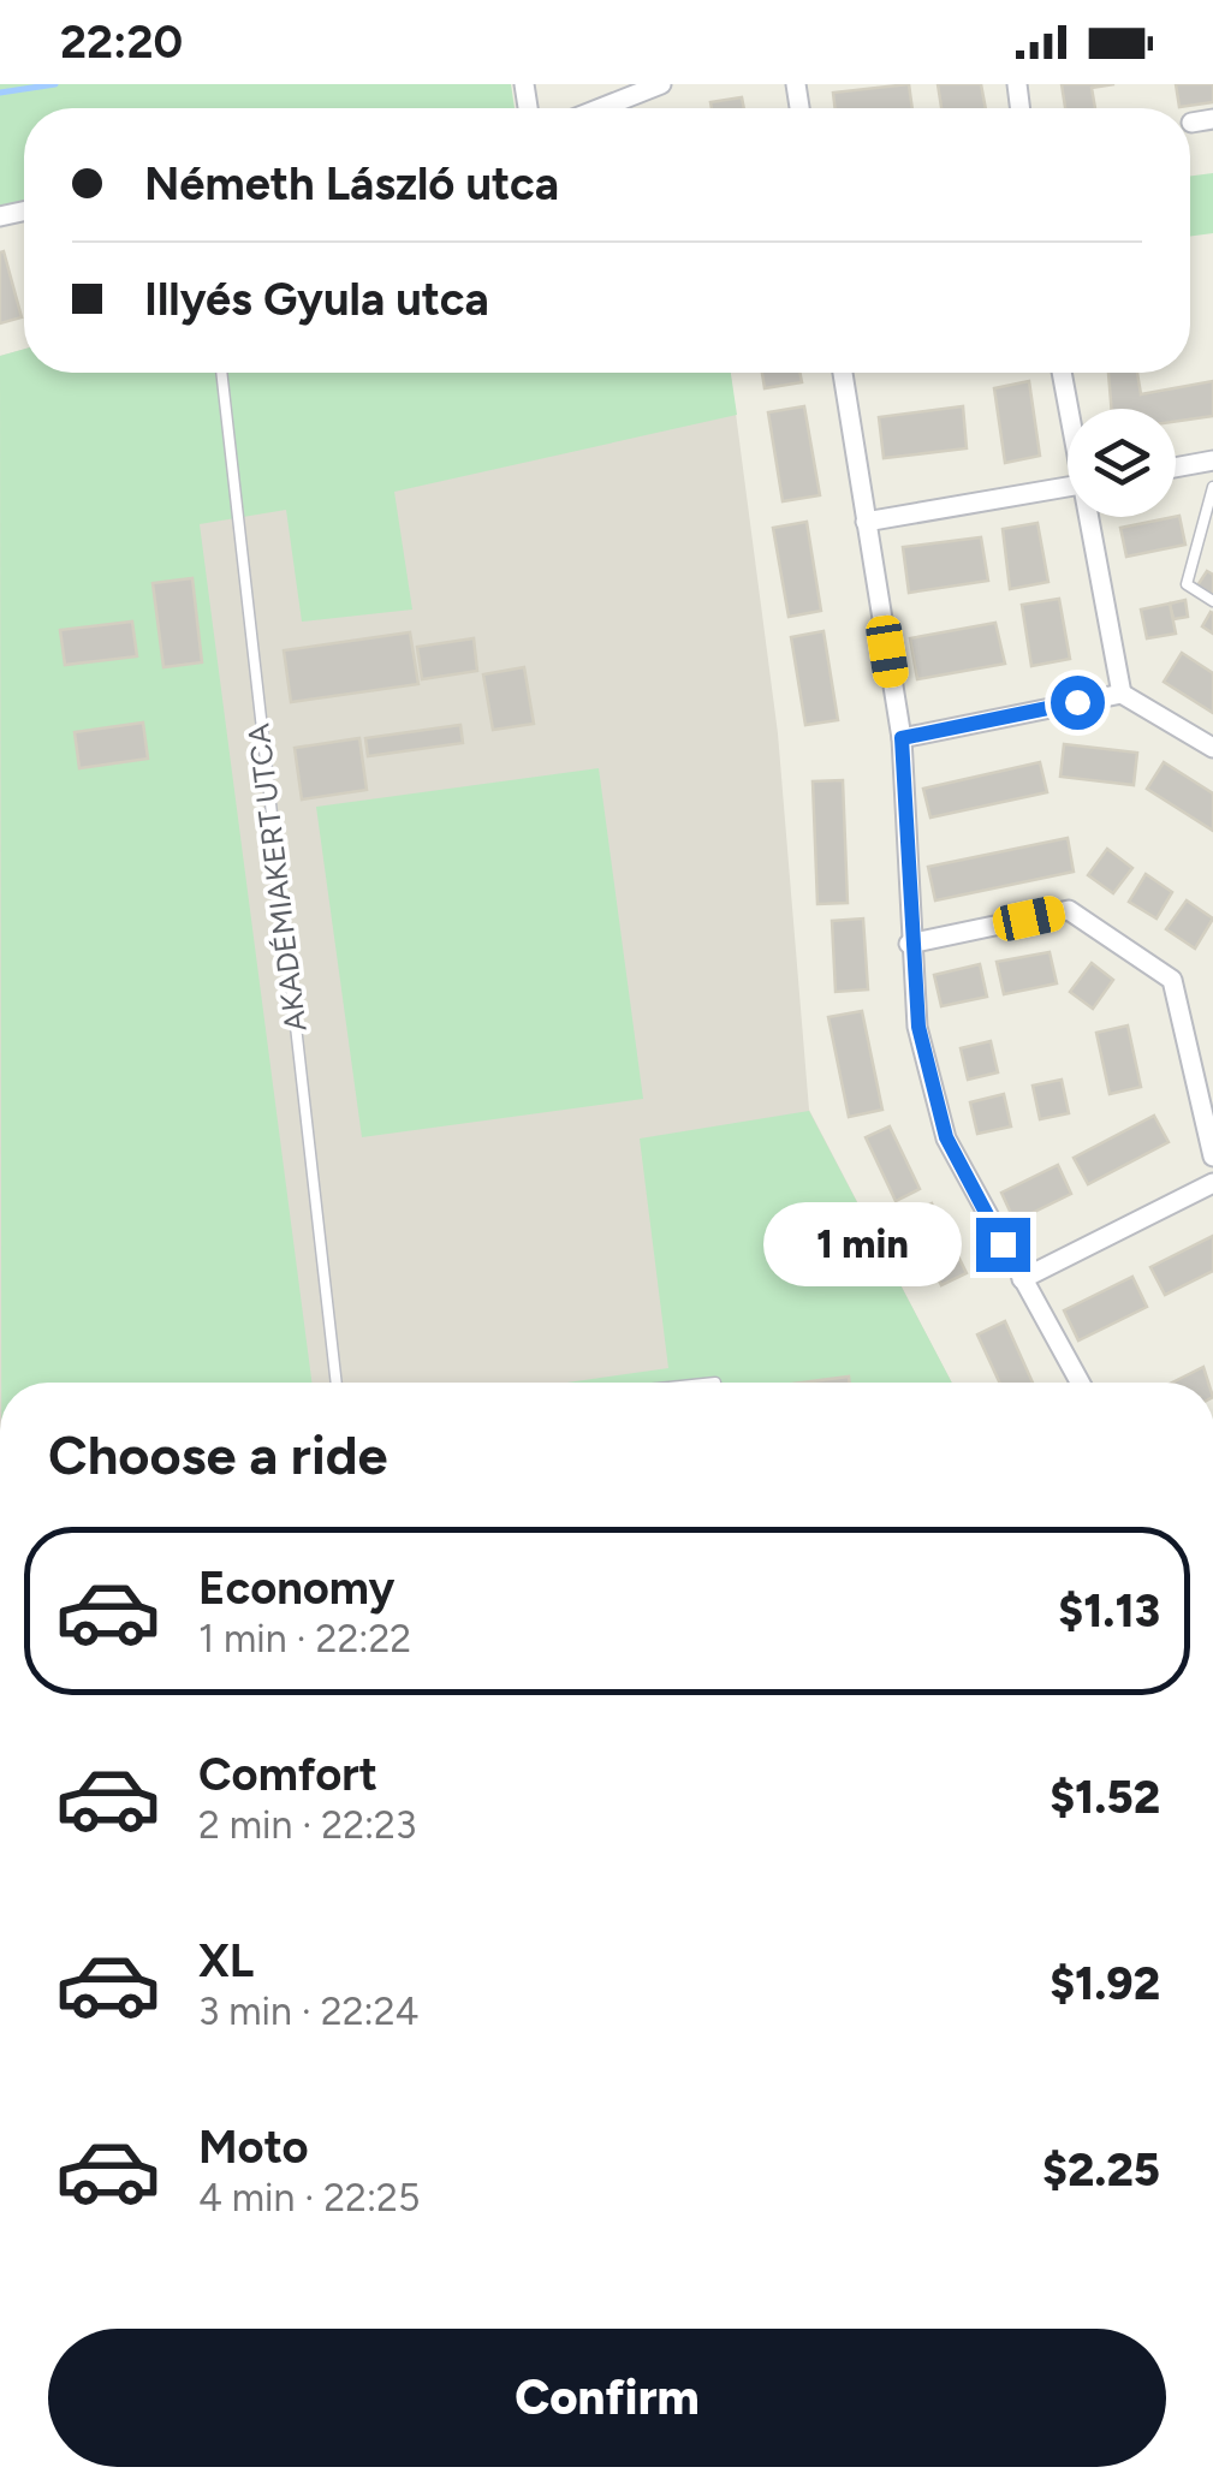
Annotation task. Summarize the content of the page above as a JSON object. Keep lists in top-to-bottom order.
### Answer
{
  "streets": {
    "lane": ["AKADÉMIAKERT UTCA"]
  },
  "page": {
    "status": "22:20",
    "banner": ["Németh László utca", "Illyés Gyula utca"],
    "bubble": "1 min",
    "heading": "Choose a ride",
    "list": [
      {
        "name": "Economy",
        "note": "1 min · 22:22",
        "value": "$1.13"
      },
      {
        "name": "Comfort",
        "note": "2 min · 22:23",
        "value": "$1.52"
      },
      {
        "name": "XL",
        "note": "3 min · 22:24",
        "value": "$1.92"
      },
      {
        "name": "Moto",
        "note": "4 min · 22:25",
        "value": "$2.25"
      }
    ],
    "buttons": "Confirm"
  }
}
